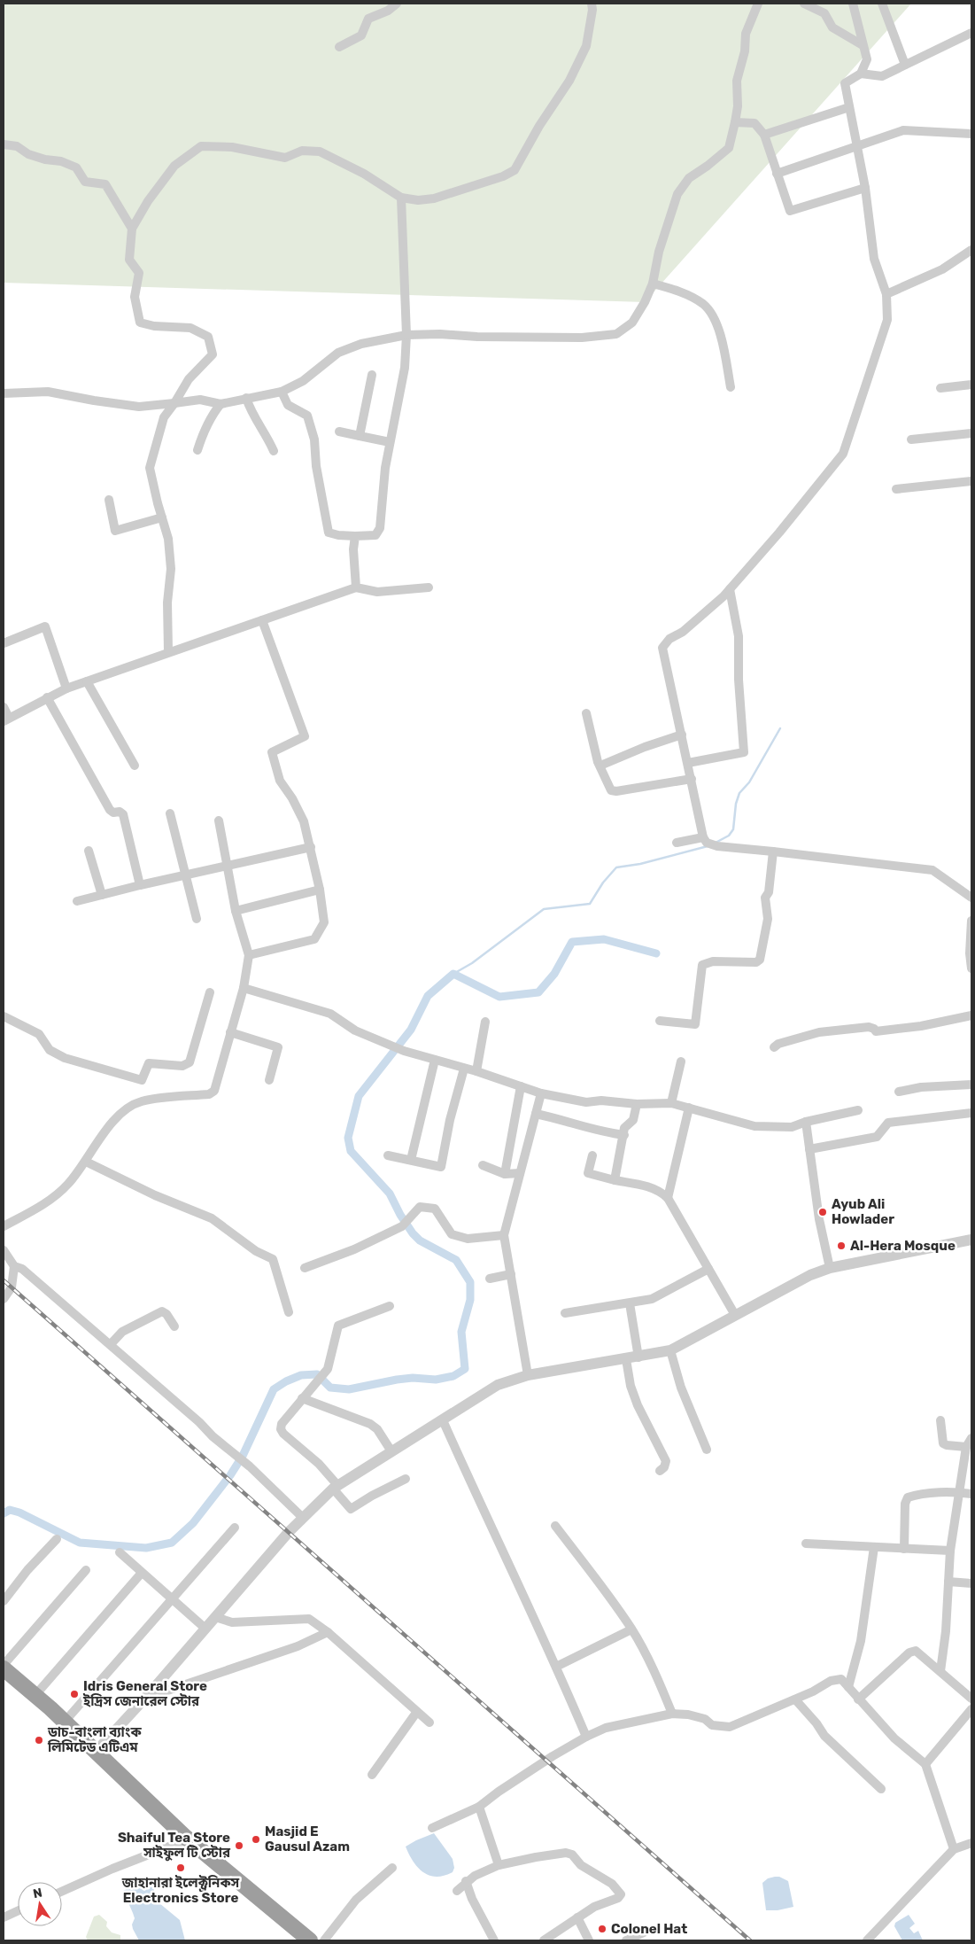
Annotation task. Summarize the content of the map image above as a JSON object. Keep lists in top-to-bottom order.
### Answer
{
  "places": [
    "Ayub Ali Howlader",
    "Al-Hera Mosque",
    "Idris General Store ইদ্রিস জেনারেল স্টোর",
    "ডাচ-বাংলা ব্যাংক লিমিটেড এটিএম",
    "Masjid E Gausul Azam",
    "Shaiful Tea Store সাইফুল টি স্টোর",
    "জাহানারা ইলেক্ট্রনিকস Electronics Store",
    "Colonel Hat"
  ],
  "north": "top"
}
